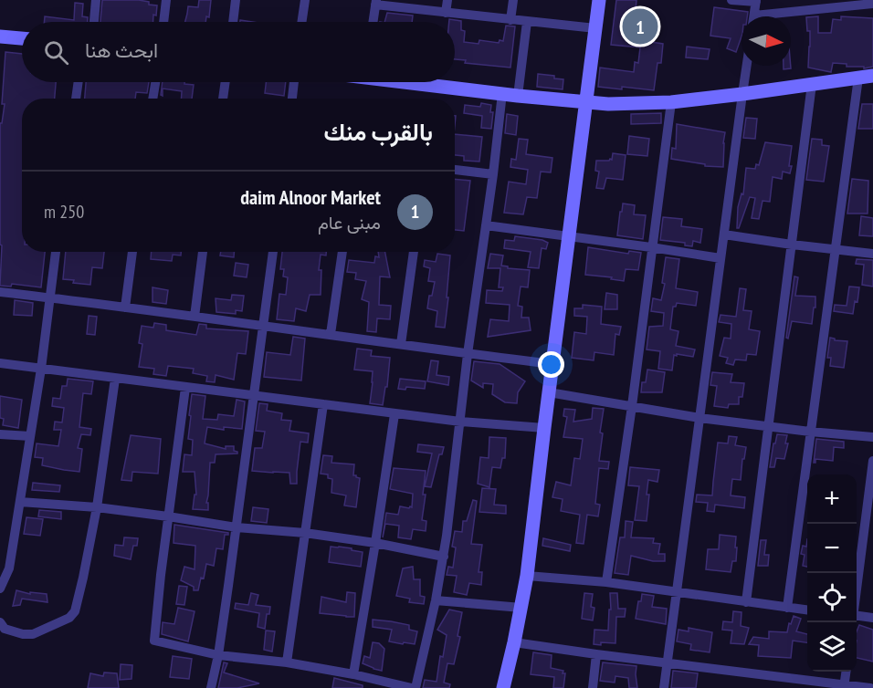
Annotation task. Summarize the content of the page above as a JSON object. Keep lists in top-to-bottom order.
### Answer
{
  "north": "right",
  "page": {
    "pins": "1",
    "search": "ابحث هنا",
    "heading": "بالقرب منك",
    "list": [
      {
        "mark": "1",
        "name": "daim Alnoor Market",
        "note": "مبنى عام",
        "value": "250 m"
      }
    ],
    "map_buttons": ["+", "−"]
  }
}
